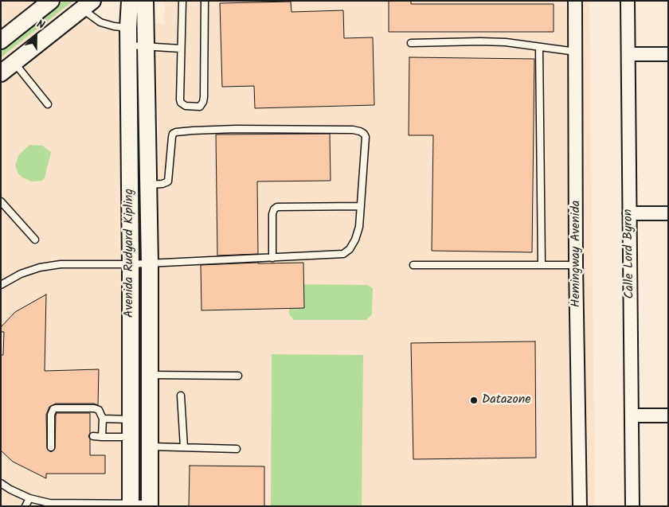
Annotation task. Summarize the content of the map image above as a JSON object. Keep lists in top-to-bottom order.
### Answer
{
  "streets": {
    "street": ["Avenida Rudyard Kipling", "Hemingway Avenida", "Calle Lord Byron"]
  },
  "places": ["Datazone"],
  "north": "top right"
}
